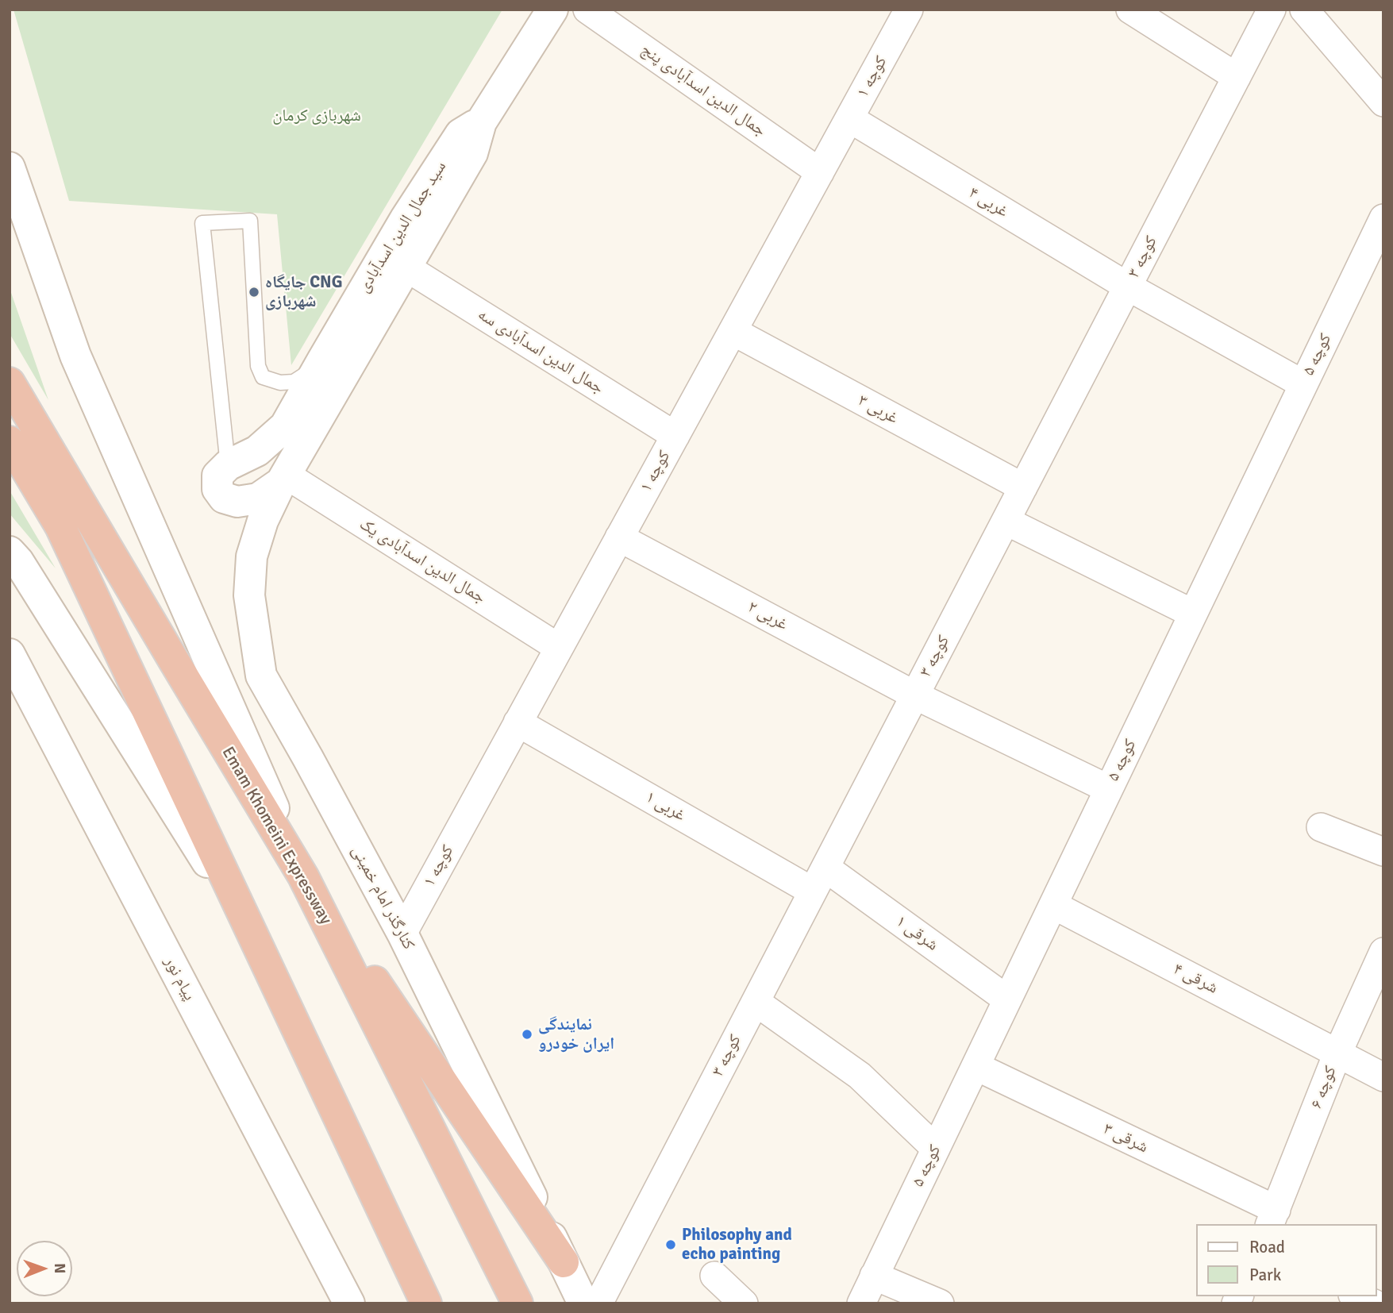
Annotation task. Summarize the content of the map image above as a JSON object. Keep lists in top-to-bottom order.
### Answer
{
  "streets": {
    "highway": ["Emam Khomeini Expressway"],
    "street": [
      "کوچه ۱",
      "جمال الدین اسدآبادی پنج",
      "غربی ۴",
      "سید جمال الدین اسدآبادی",
      "کوچه ۳",
      "جمال الدین اسدآبادی سه",
      "کوچه ۵",
      "غربی ۳",
      "جمال الدین اسدآبادی یک",
      "غربی ۲",
      "غربی ۱",
      "کنارگذر امام خمینی",
      "شرقی ۱",
      "پیام نور",
      "شرقی ۴",
      "کوچه ۶",
      "شرقی ۳"
    ]
  },
  "crossings": [
    ["کوچه ۱", "جمال الدین اسدآبادی پنج"],
    ["کوچه ۱", "غربی ۴"],
    ["کوچه ۱", "جمال الدین اسدآبادی سه"],
    ["کوچه ۱", "غربی ۳"],
    ["کوچه ۱", "جمال الدین اسدآبادی یک"],
    ["کوچه ۱", "غربی ۲"],
    ["کوچه ۱", "غربی ۱"],
    ["کوچه ۱", "کنارگذر امام خمینی"],
    ["غربی ۴", "کوچه ۳"],
    ["سید جمال الدین اسدآبادی", "جمال الدین اسدآبادی سه"],
    ["سید جمال الدین اسدآبادی", "جمال الدین اسدآبادی یک"],
    ["سید جمال الدین اسدآبادی", "کنارگذر امام خمینی"],
    ["کوچه ۳", "غربی ۳"],
    ["کوچه ۳", "غربی ۲"],
    ["کوچه ۳", "غربی ۱"],
    ["کوچه ۳", "شرقی ۱"],
    ["کوچه ۵", "غربی ۲"],
    ["کوچه ۵", "شرقی ۱"],
    ["کوچه ۵", "شرقی ۴"],
    ["کوچه ۵", "شرقی ۳"],
    ["جمال الدین اسدآبادی یک", "کنارگذر امام خمینی"],
    ["شرقی ۴", "کوچه ۶"],
    ["کوچه ۶", "شرقی ۳"]
  ],
  "parks": ["شهربازی کرمان"],
  "places": ["جایگاه CNG شهربازی", "نمایندگی ایران خودرو", "Philosophy and echo painting"],
  "legend": ["Road", "Park"],
  "north": "right"
}
